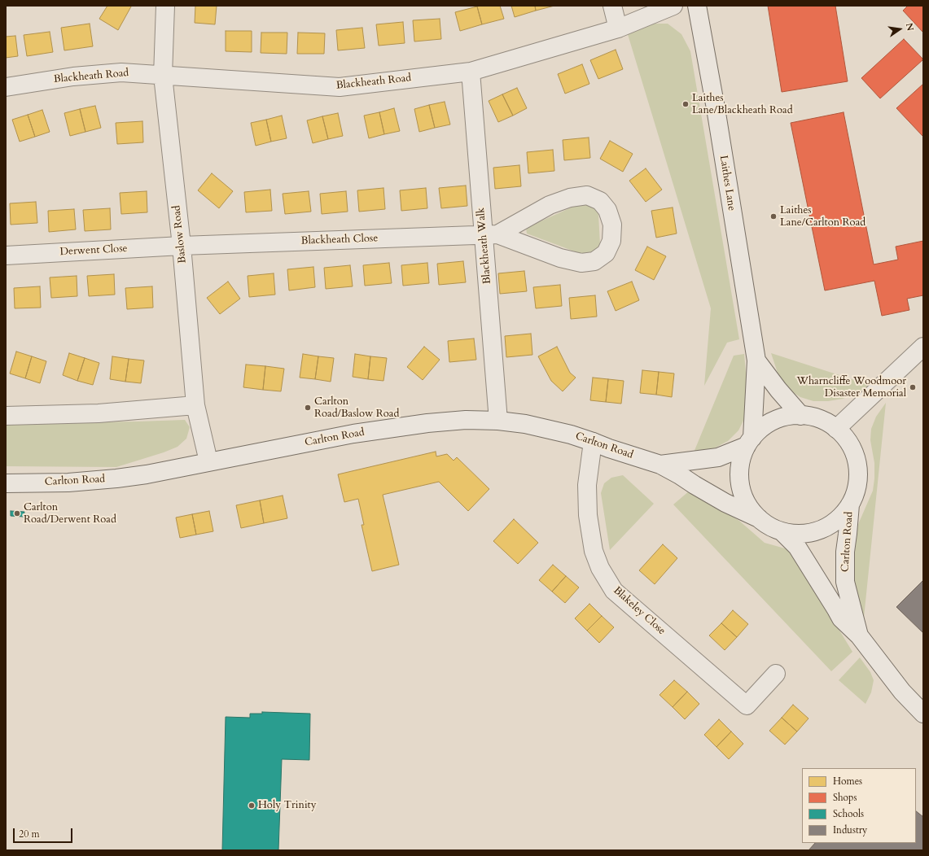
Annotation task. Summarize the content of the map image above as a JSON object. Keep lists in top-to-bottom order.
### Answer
{
  "streets": {
    "street": [
      "Blackheath Road",
      "Laithes Lane",
      "Baslow Road",
      "Blackheath Close",
      "Blackheath Walk",
      "Derwent Close",
      "Carlton Road",
      "Blakeley Close"
    ]
  },
  "crossings": [
    ["Blackheath Road", "Baslow Road"],
    ["Blackheath Road", "Blackheath Walk"],
    ["Laithes Lane", "Carlton Road"],
    ["Baslow Road", "Blackheath Close"],
    ["Baslow Road", "Derwent Close"],
    ["Baslow Road", "Carlton Road"],
    ["Blackheath Close", "Blackheath Walk"],
    ["Blackheath Close", "Derwent Close"],
    ["Blackheath Walk", "Carlton Road"],
    ["Carlton Road", "Blakeley Close"]
  ],
  "places": [
    "Laithes Lane/Blackheath Road",
    "Laithes Lane/Carlton Road",
    "Wharncliffe Woodmoor Disaster Memorial",
    "Carlton Road/Baslow Road",
    "Carlton Road/Derwent Road",
    "Holy Trinity"
  ],
  "legend": [
    "Homes",
    "Shops",
    "Schools",
    "Industry"
  ],
  "scale_bar": "20 m",
  "north": "right"
}
